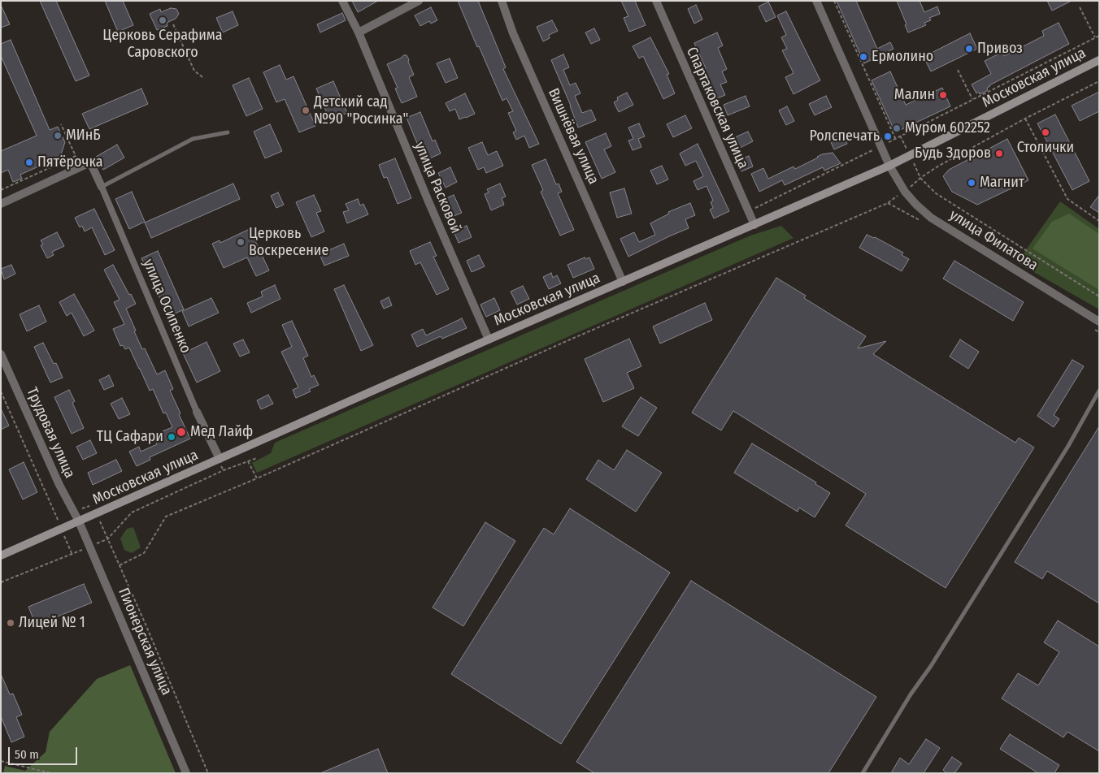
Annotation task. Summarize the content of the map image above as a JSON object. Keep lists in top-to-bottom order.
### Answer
{
  "streets": {
    "main road": ["Московская улица"],
    "street": [
      "Спартаковская улица",
      "Вишнёвая улица",
      "улица Расковой",
      "улица Филатова",
      "улица Осипенко",
      "Трудовая улица",
      "Пионерская улица"
    ]
  },
  "crossings": [
    ["Московская улица", "Спартаковская улица"],
    ["Московская улица", "Вишнёвая улица"],
    ["Московская улица", "улица Расковой"],
    ["Московская улица", "улица Филатова"],
    ["Московская улица", "улица Осипенко"],
    ["Московская улица", "Трудовая улица"],
    ["Московская улица", "Пионерская улица"],
    ["Трудовая улица", "Пионерская улица"]
  ],
  "places": [
    "Церковь Серафима Саровского",
    "Привоз",
    "Ермолино",
    "Малин",
    "Детский сад №90 \"Росинка\"",
    "Муром 602252",
    "Столички",
    "МИнБ",
    "Ролспечать",
    "Будь Здоров",
    "Пятёрочка",
    "Магнит",
    "Церковь Воскресение",
    "Мед Лайф",
    "ТЦ Сафари",
    "Лицей № 1"
  ],
  "scale_bar": "50 m"
}
